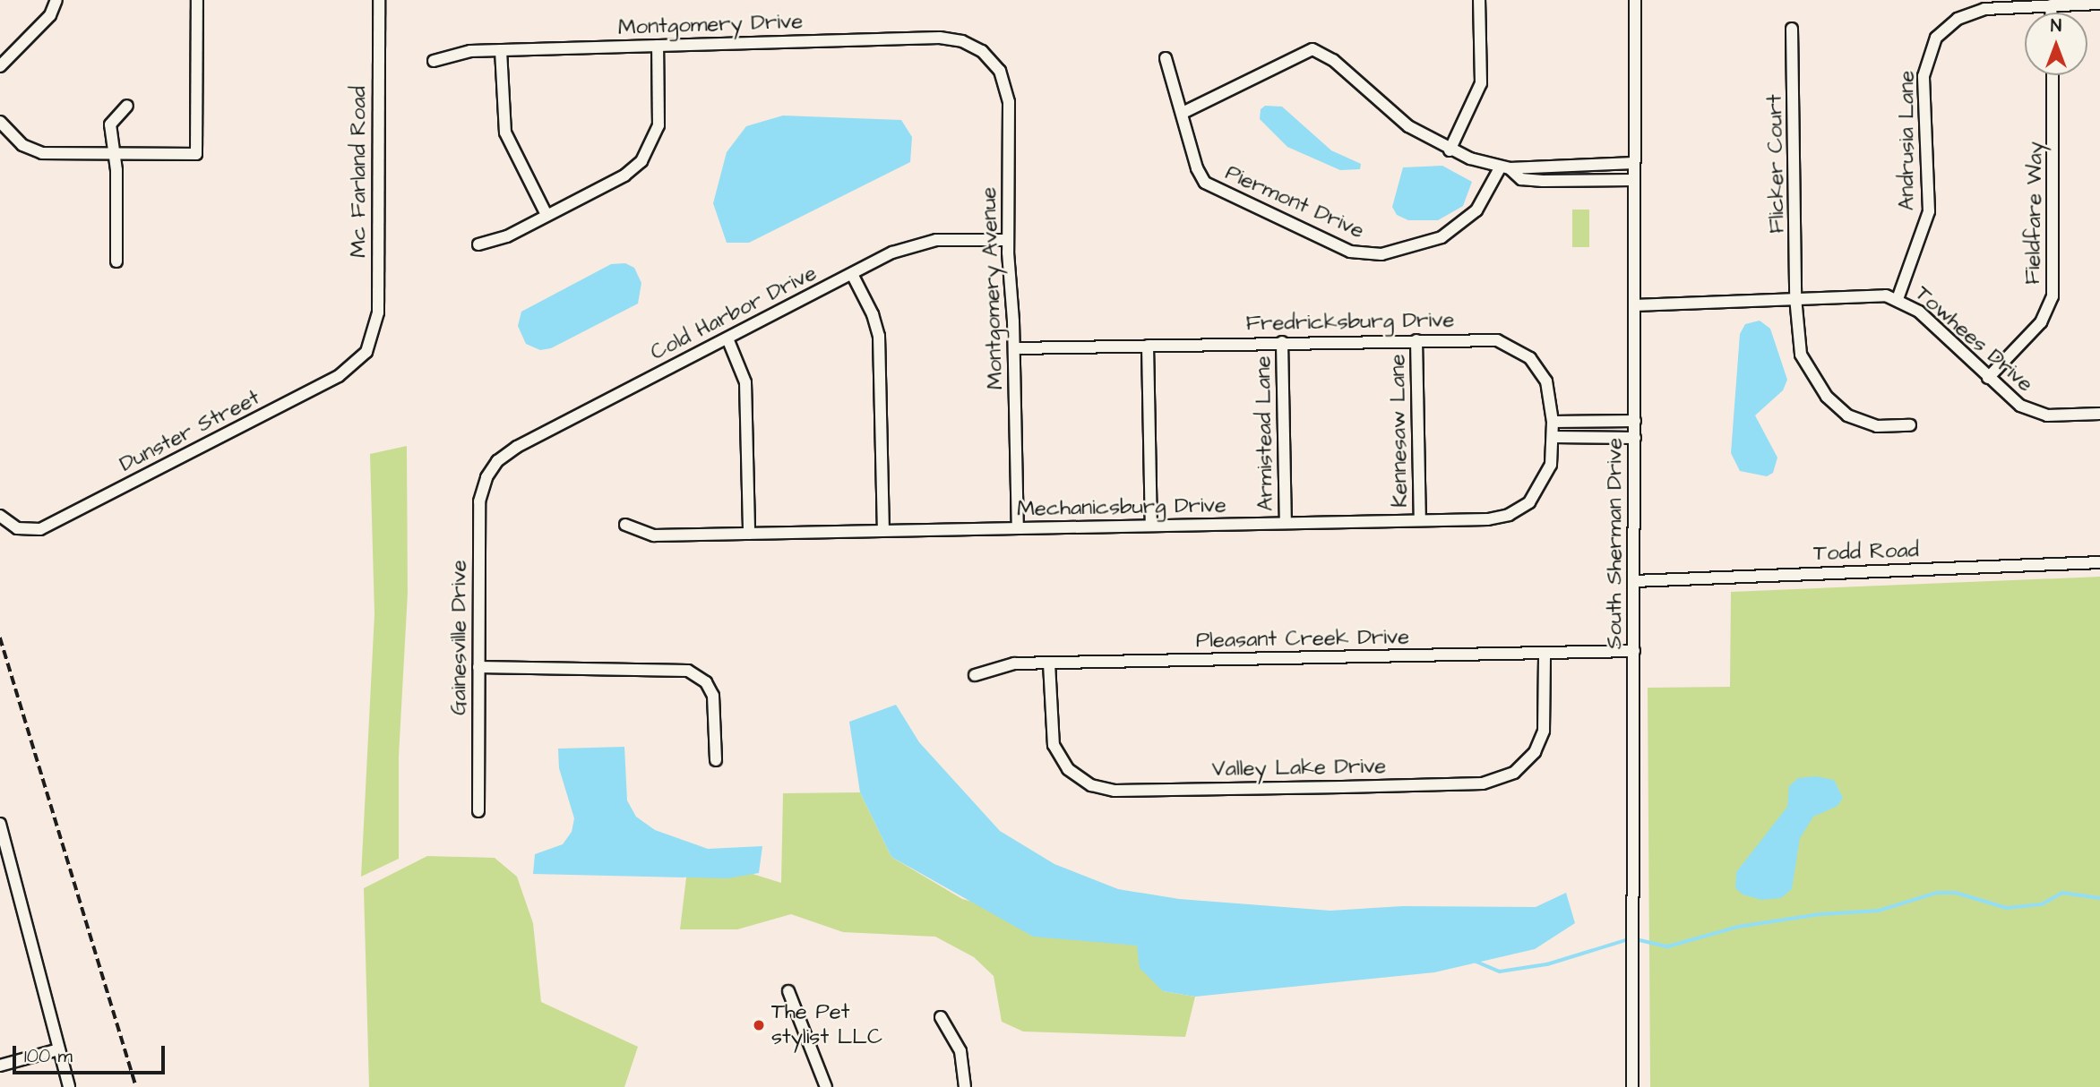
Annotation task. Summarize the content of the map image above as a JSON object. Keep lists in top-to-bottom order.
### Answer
{
  "streets": {
    "street": [
      "Montgomery Drive",
      "Andrusia Lane",
      "Flicker Court",
      "Mc Farland Road",
      "Piermont Drive",
      "Fieldfare Way",
      "Montgomery Avenue",
      "Cold Harbor Drive",
      "Fredricksburg Drive",
      "Towhees Drive",
      "Kennesaw Lane",
      "Dunster Street",
      "Armistead Lane",
      "Mechanicsburg Drive",
      "South Sherman Drive",
      "Todd Road",
      "Gainesville Drive",
      "Pleasant Creek Drive",
      "Valley Lake Drive"
    ]
  },
  "crossings": [
    ["Montgomery Drive", "Montgomery Avenue"],
    ["Andrusia Lane", "Towhees Drive"],
    ["Flicker Court", "Towhees Drive"],
    ["Mc Farland Road", "Dunster Street"],
    ["Fieldfare Way", "Towhees Drive"],
    ["Montgomery Avenue", "Cold Harbor Drive"],
    ["Montgomery Avenue", "Fredricksburg Drive"],
    ["Montgomery Avenue", "Mechanicsburg Drive"],
    ["Cold Harbor Drive", "Gainesville Drive"],
    ["Fredricksburg Drive", "Kennesaw Lane"],
    ["Fredricksburg Drive", "Armistead Lane"],
    ["Fredricksburg Drive", "Mechanicsburg Drive"],
    ["Towhees Drive", "South Sherman Drive"],
    ["Kennesaw Lane", "Mechanicsburg Drive"],
    ["Armistead Lane", "Mechanicsburg Drive"],
    ["South Sherman Drive", "Todd Road"],
    ["South Sherman Drive", "Pleasant Creek Drive"],
    ["Pleasant Creek Drive", "Valley Lake Drive"]
  ],
  "places": ["The Pet stylist LLC"],
  "scale_bar": "100 m",
  "north": "top"
}
